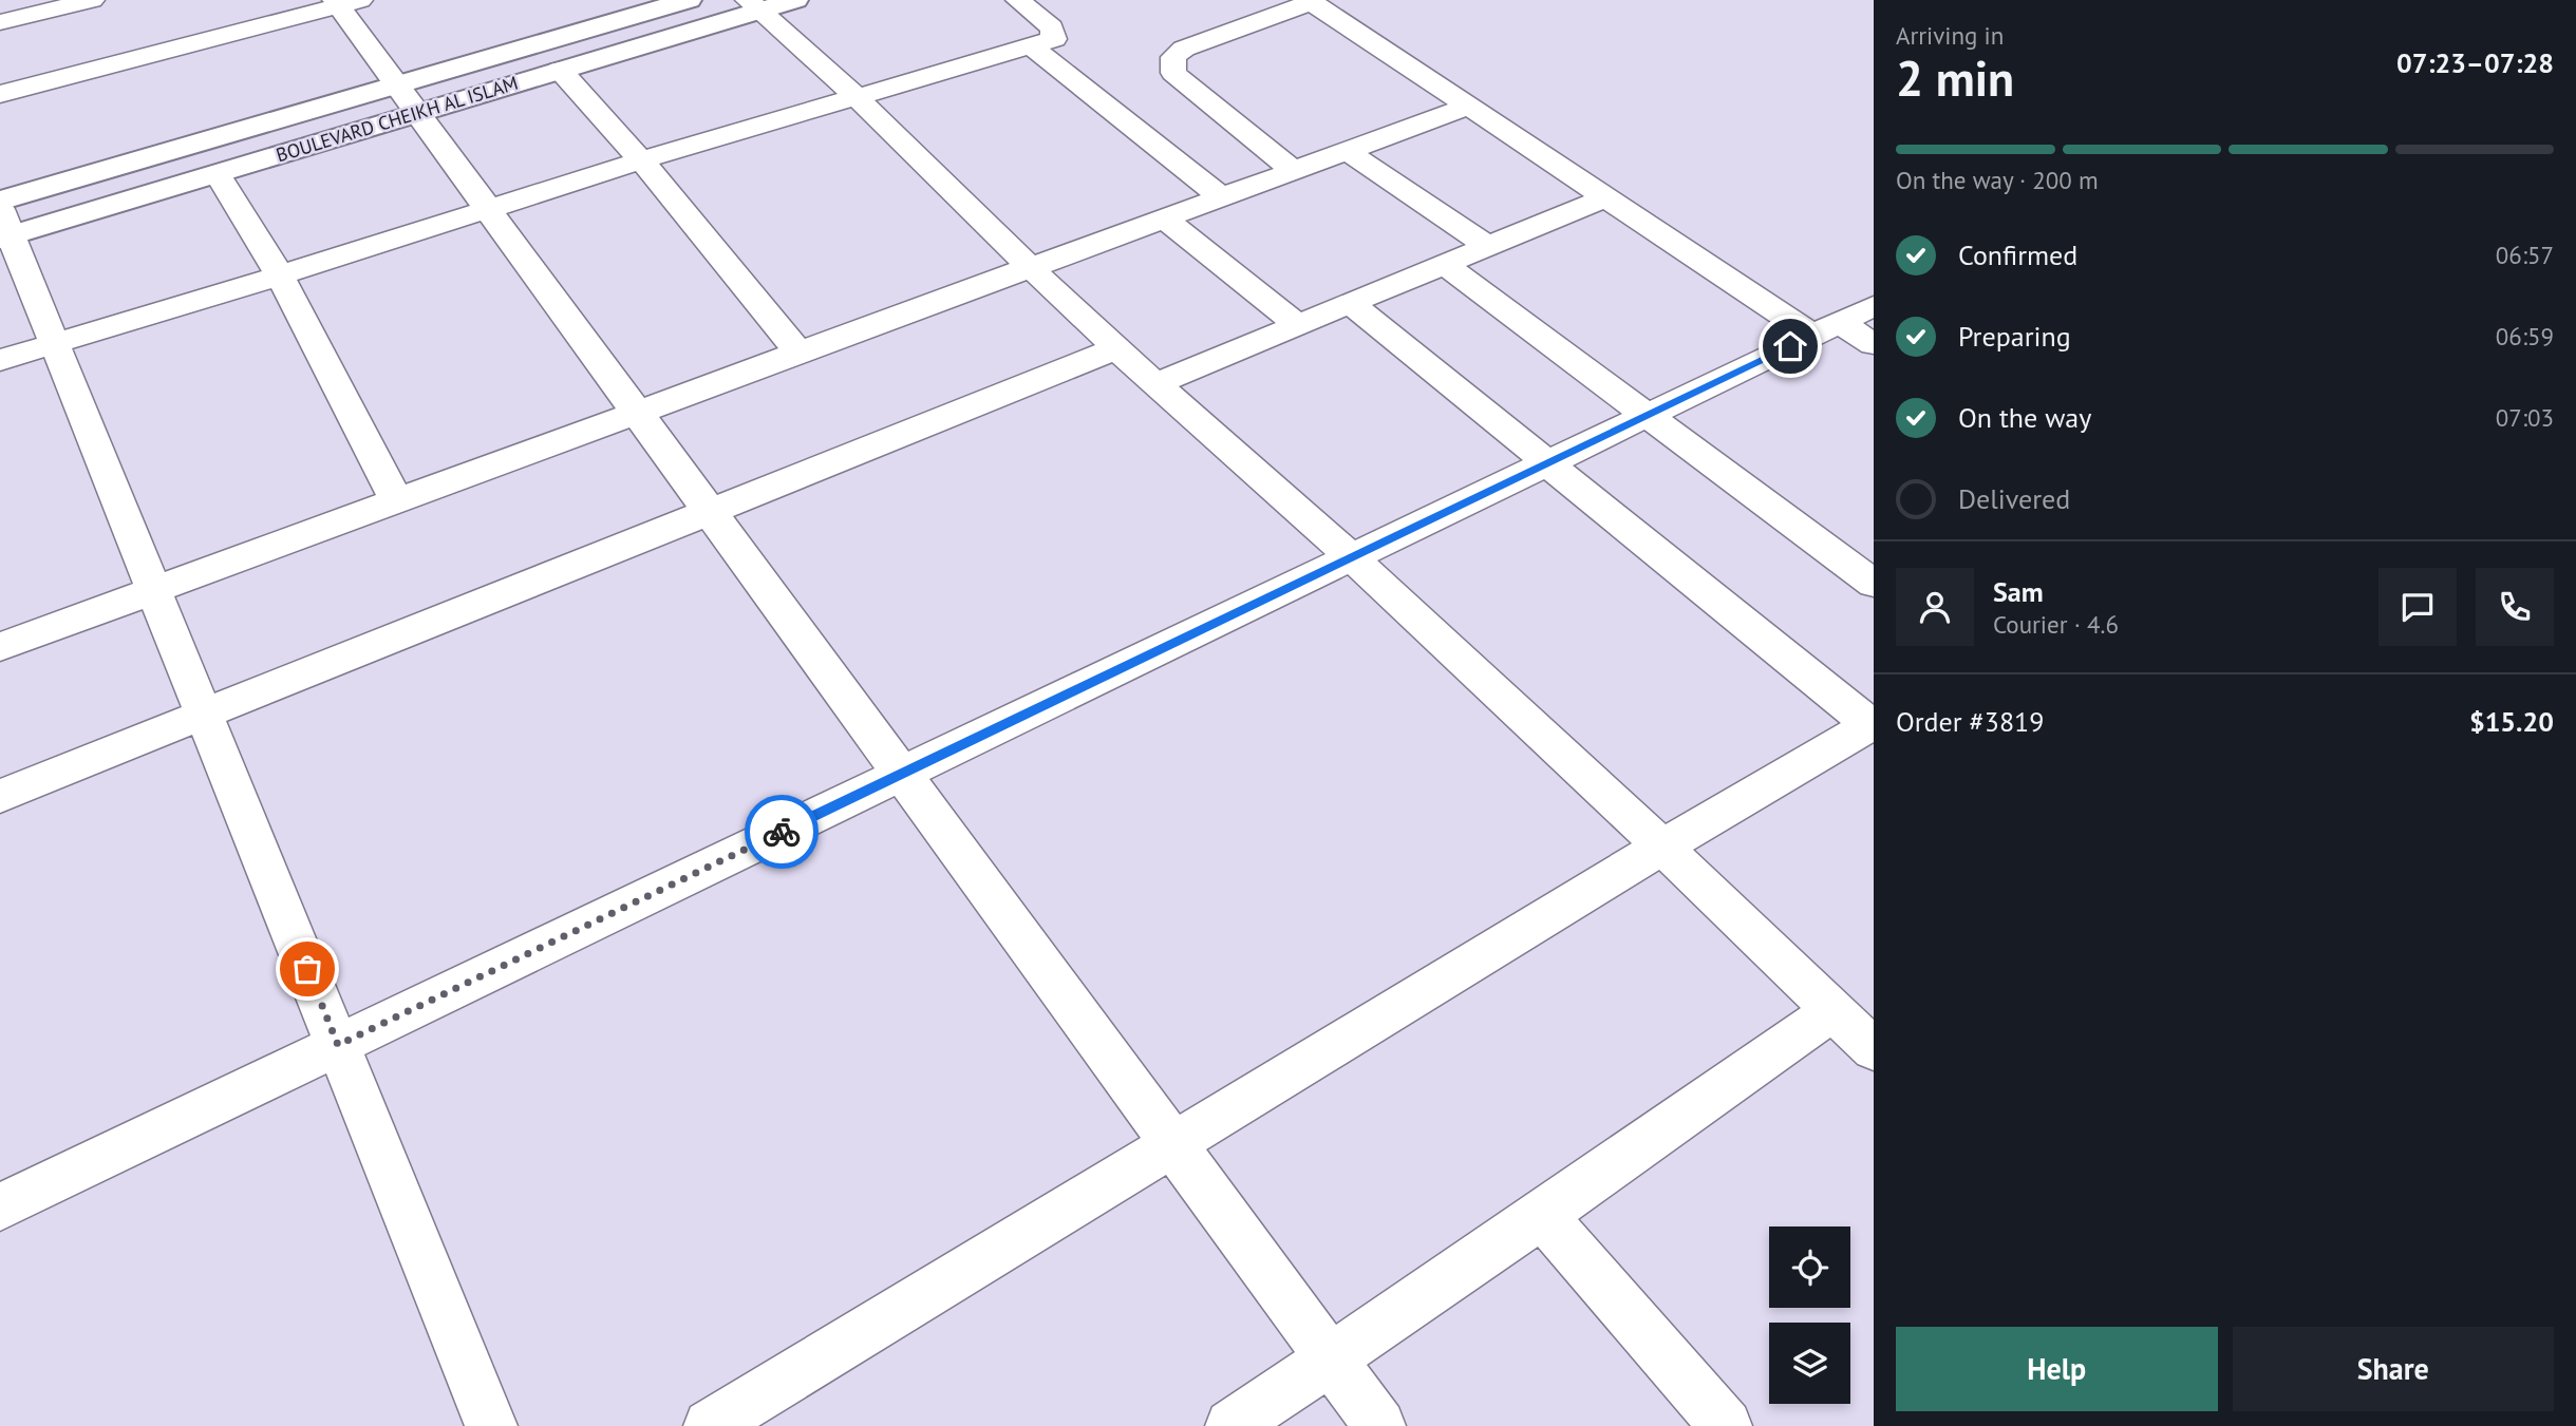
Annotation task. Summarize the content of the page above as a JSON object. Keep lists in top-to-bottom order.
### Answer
{
  "streets": {
    "street": ["BOULEVARD CHEIKH AL ISLAM"]
  },
  "page": {
    "heading": ["2 min", "Arriving in", "07:23–07:28"],
    "panel": [
      "Sam",
      "Courier · 4.6",
      "Order #3819",
      "$15.20"
    ],
    "bar": "On the way · 200 m",
    "list": [
      ["Confirmed", "06:57"],
      ["Preparing", "06:59"],
      ["On the way", "07:03"],
      "Delivered"
    ],
    "buttons": ["Help", "Share"]
  }
}
